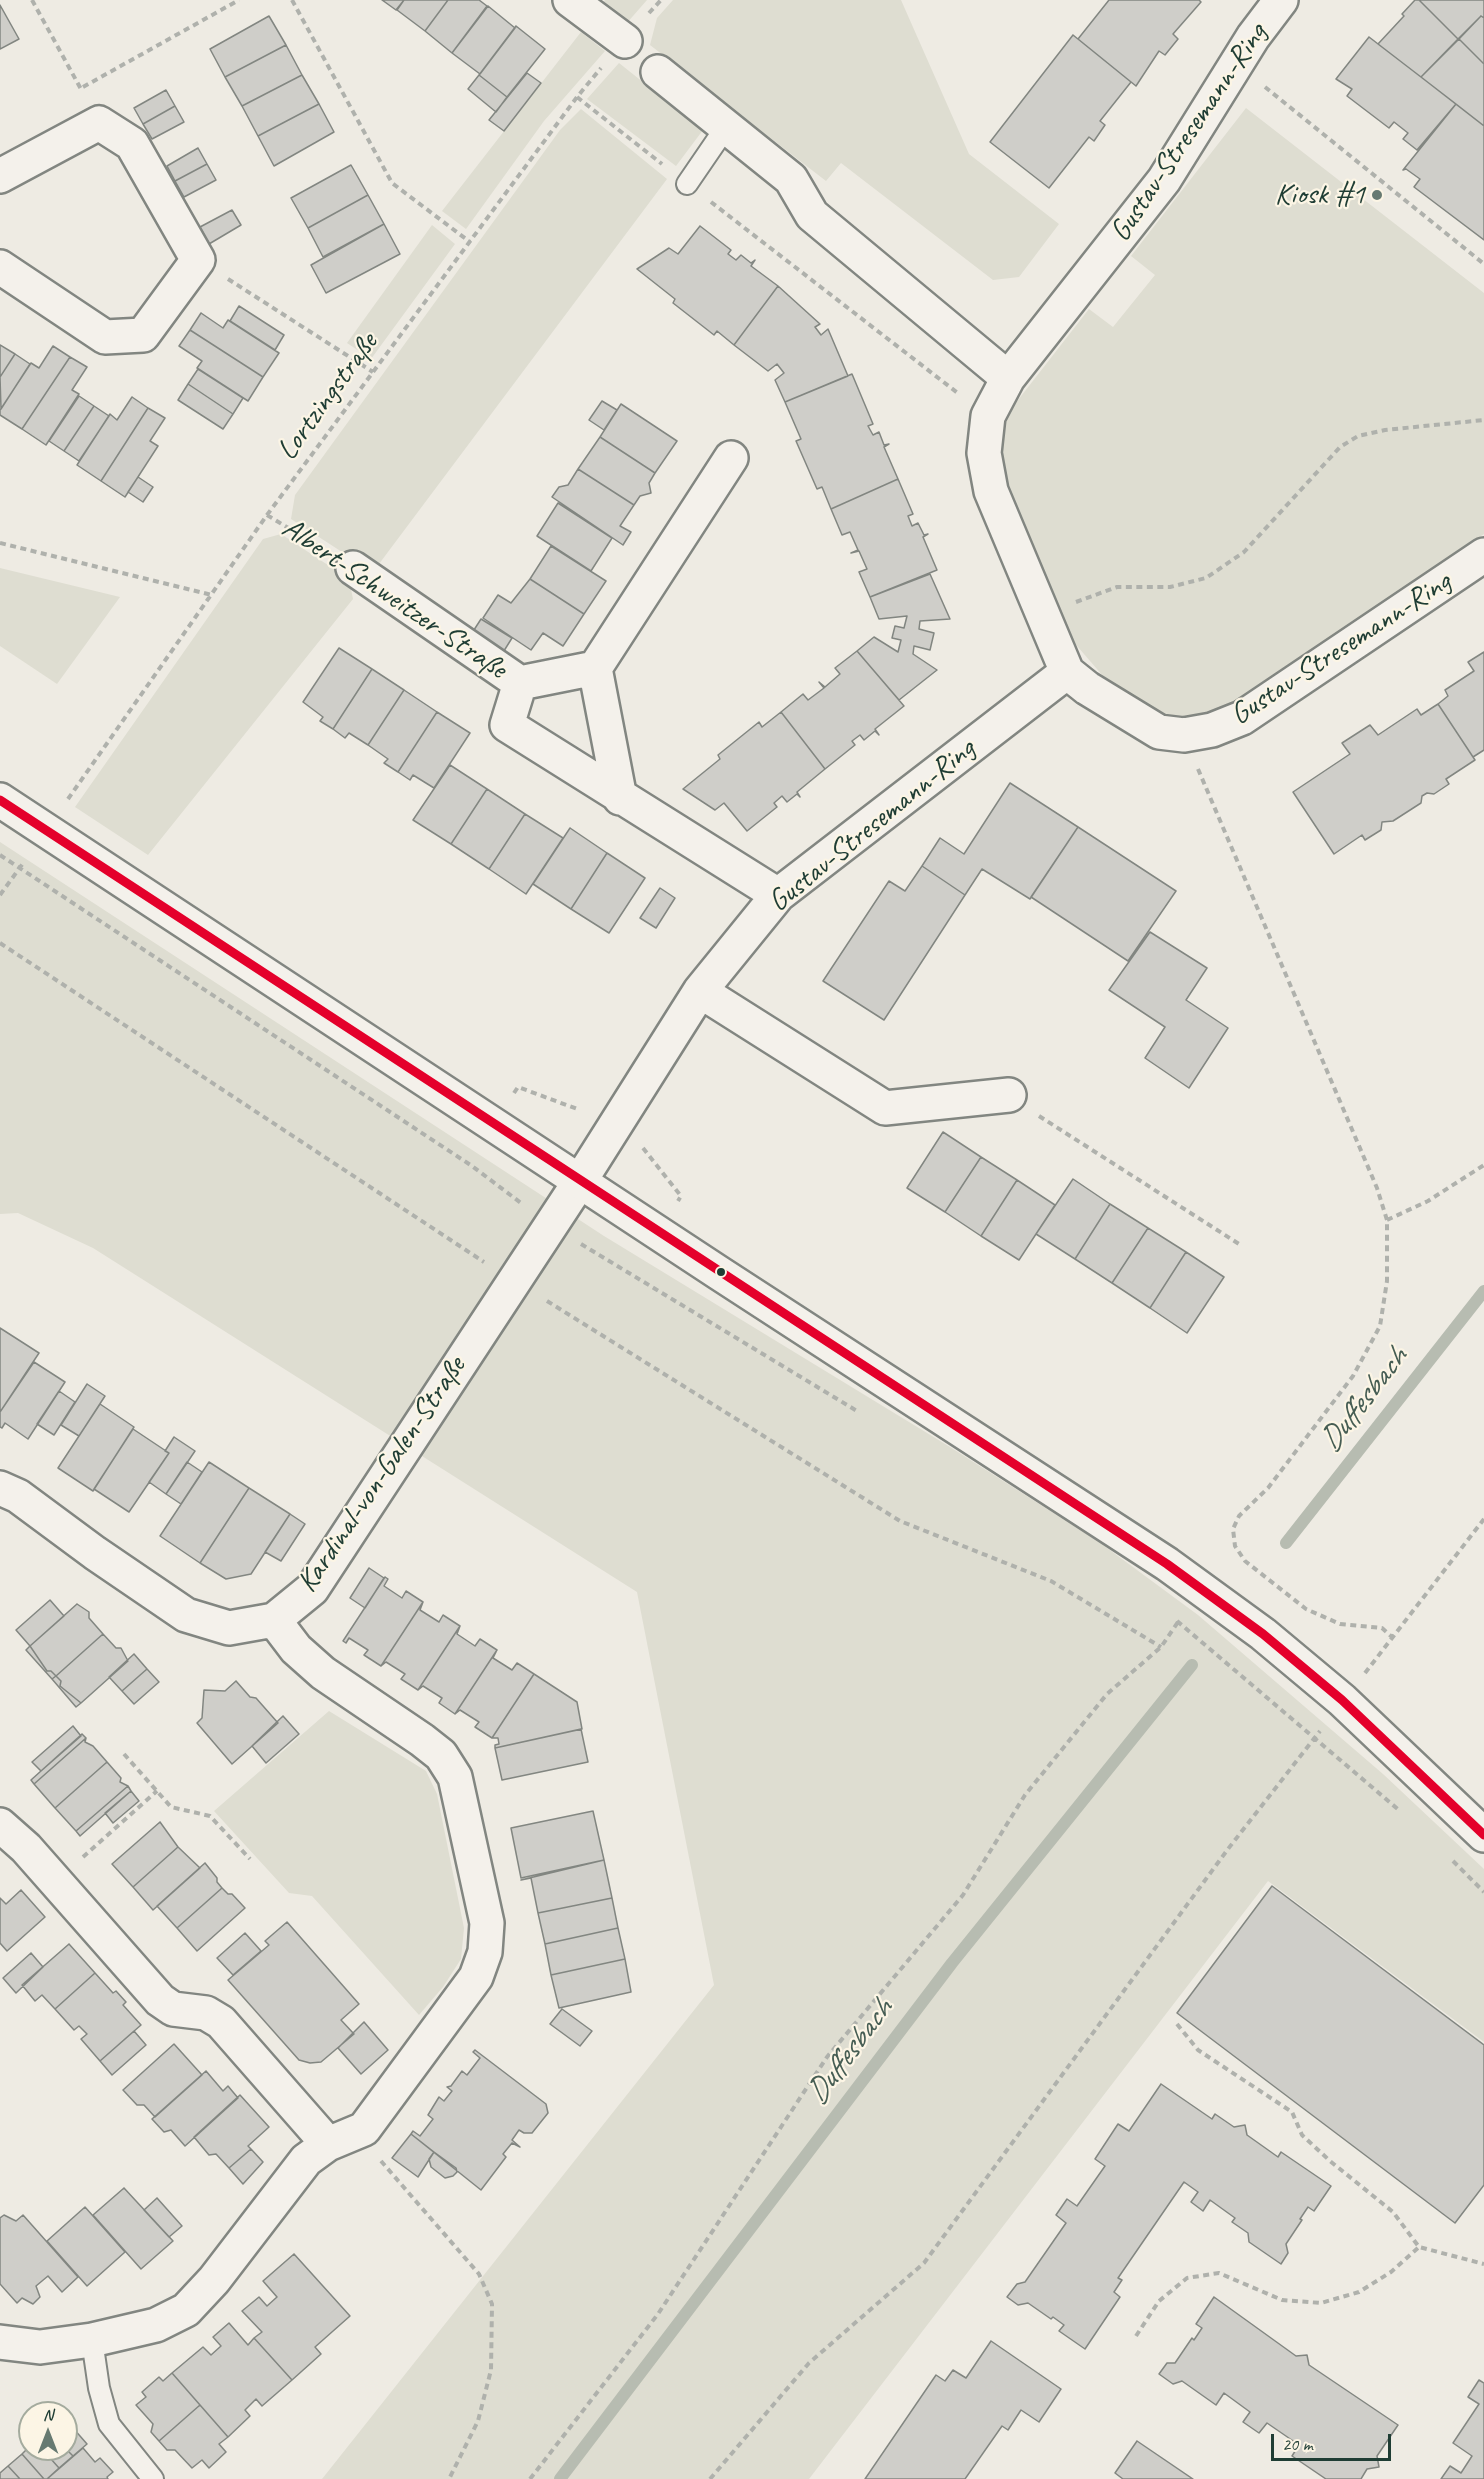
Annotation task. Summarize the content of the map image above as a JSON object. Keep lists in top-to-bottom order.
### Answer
{
  "streets": {
    "street": ["Gustav-Stresemann-Ring", "Albert-Schweitzer-Straße", "Kardinal-von-Galen-Straße"],
    "path": ["Lortzingstraße"]
  },
  "crossings": [
    ["Gustav-Stresemann-Ring", "Albert-Schweitzer-Straße"],
    ["Gustav-Stresemann-Ring", "Kardinal-von-Galen-Straße"],
    ["Lortzingstraße", "Albert-Schweitzer-Straße"]
  ],
  "water": ["Duffesbach"],
  "places": ["Kiosk #1"],
  "scale_bar": "20 m",
  "north": "top"
}
